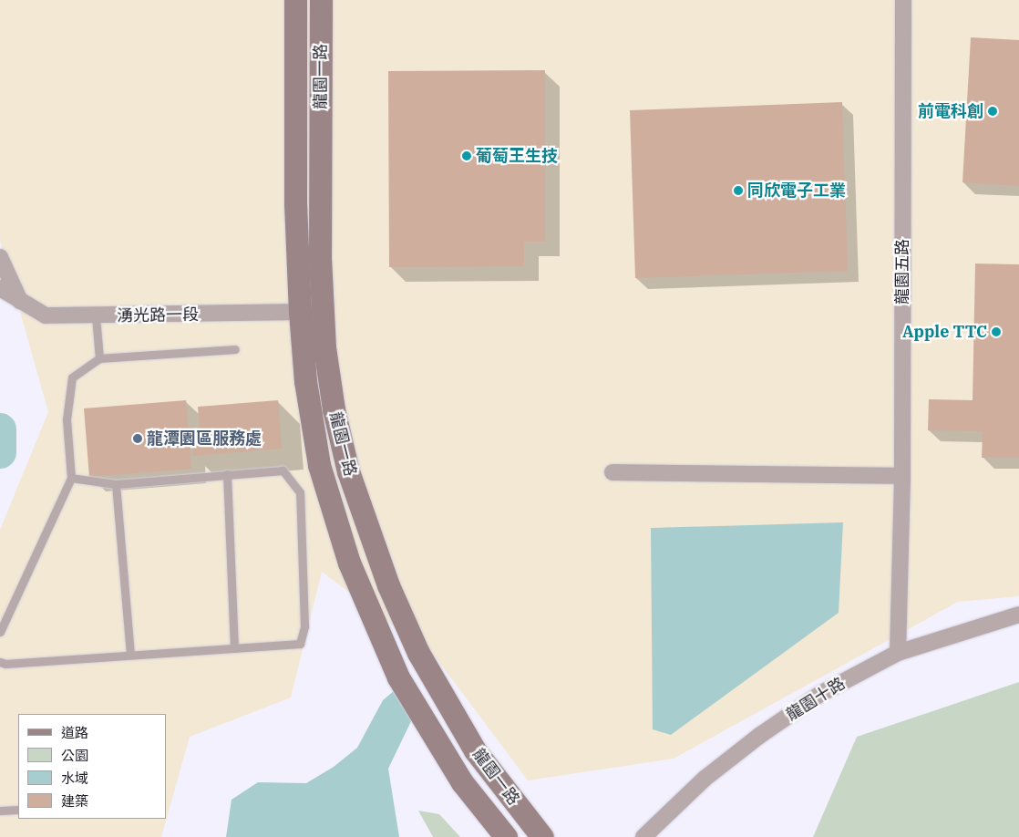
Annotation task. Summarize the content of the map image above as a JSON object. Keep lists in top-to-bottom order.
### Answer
{
  "streets": {
    "street": [
      "龍園一路",
      "龍園五路",
      "湧光路一段",
      "龍園十路"
    ]
  },
  "crossings": [
    ["龍園一路", "湧光路一段"],
    ["龍園五路", "龍園十路"]
  ],
  "places": [
    "前電科創",
    "葡萄王生技",
    "同欣電子工業",
    "Apple TTC",
    "龍潭園區服務處"
  ],
  "legend": [
    "道路",
    "公園",
    "水域",
    "建築"
  ]
}
